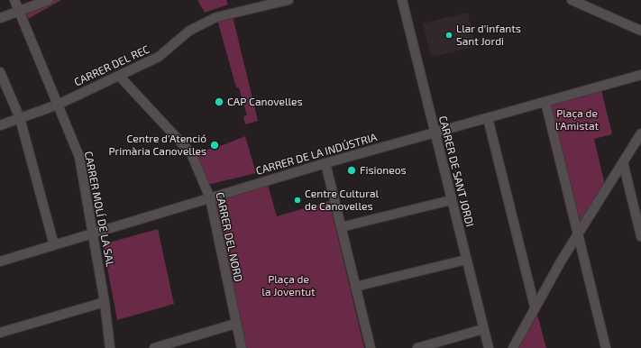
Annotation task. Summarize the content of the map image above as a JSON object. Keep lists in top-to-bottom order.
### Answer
{
  "streets": {
    "street": [
      "CARRER DEL REC",
      "CARRER DE LA INDÚSTRIA",
      "CARRER DE SANT JORDI",
      "CARRER MOLÍ DE LA SAL",
      "CARRER DEL NORD"
    ]
  },
  "crossings": [
    ["CARRER DEL REC", "CARRER MOLÍ DE LA SAL"],
    ["CARRER DEL REC", "CARRER DEL NORD"],
    ["CARRER DE LA INDÚSTRIA", "CARRER DE SANT JORDI"],
    ["CARRER DE LA INDÚSTRIA", "CARRER MOLÍ DE LA SAL"],
    ["CARRER DE LA INDÚSTRIA", "CARRER DEL NORD"]
  ],
  "parks": ["Plaça de l'Amistat", "Plaça de la Joventut"],
  "places": [
    "Llar d'infants Sant Jordi",
    "CAP Canovelles",
    "Centre d'Atenció Primària Canovelles",
    "Fisioneos",
    "Centre Cultural de Canovelles"
  ]
}
